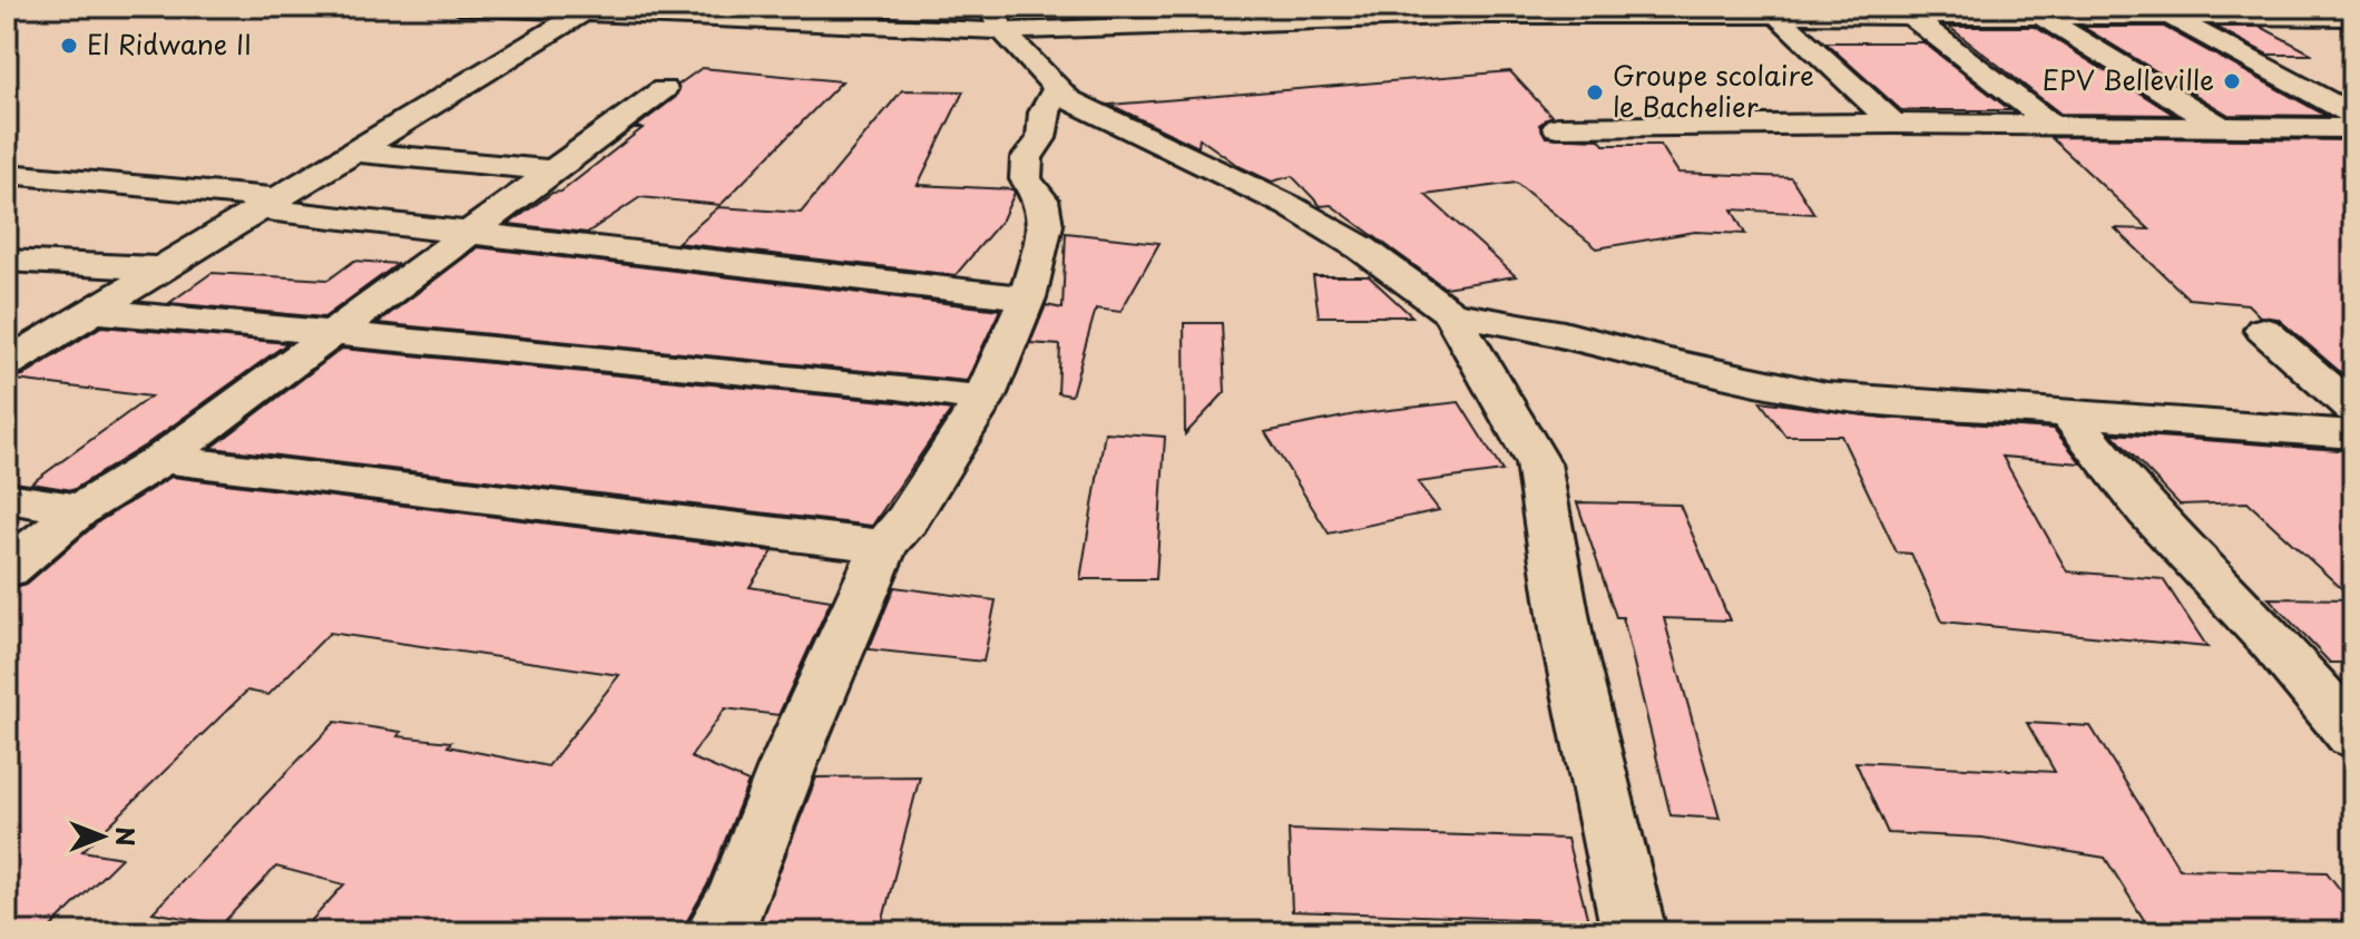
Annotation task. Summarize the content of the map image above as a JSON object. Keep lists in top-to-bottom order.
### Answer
{
  "places": ["El Ridwane II", "EPV Belleville", "Groupe scolaire le Bachelier"],
  "north": "right"
}
